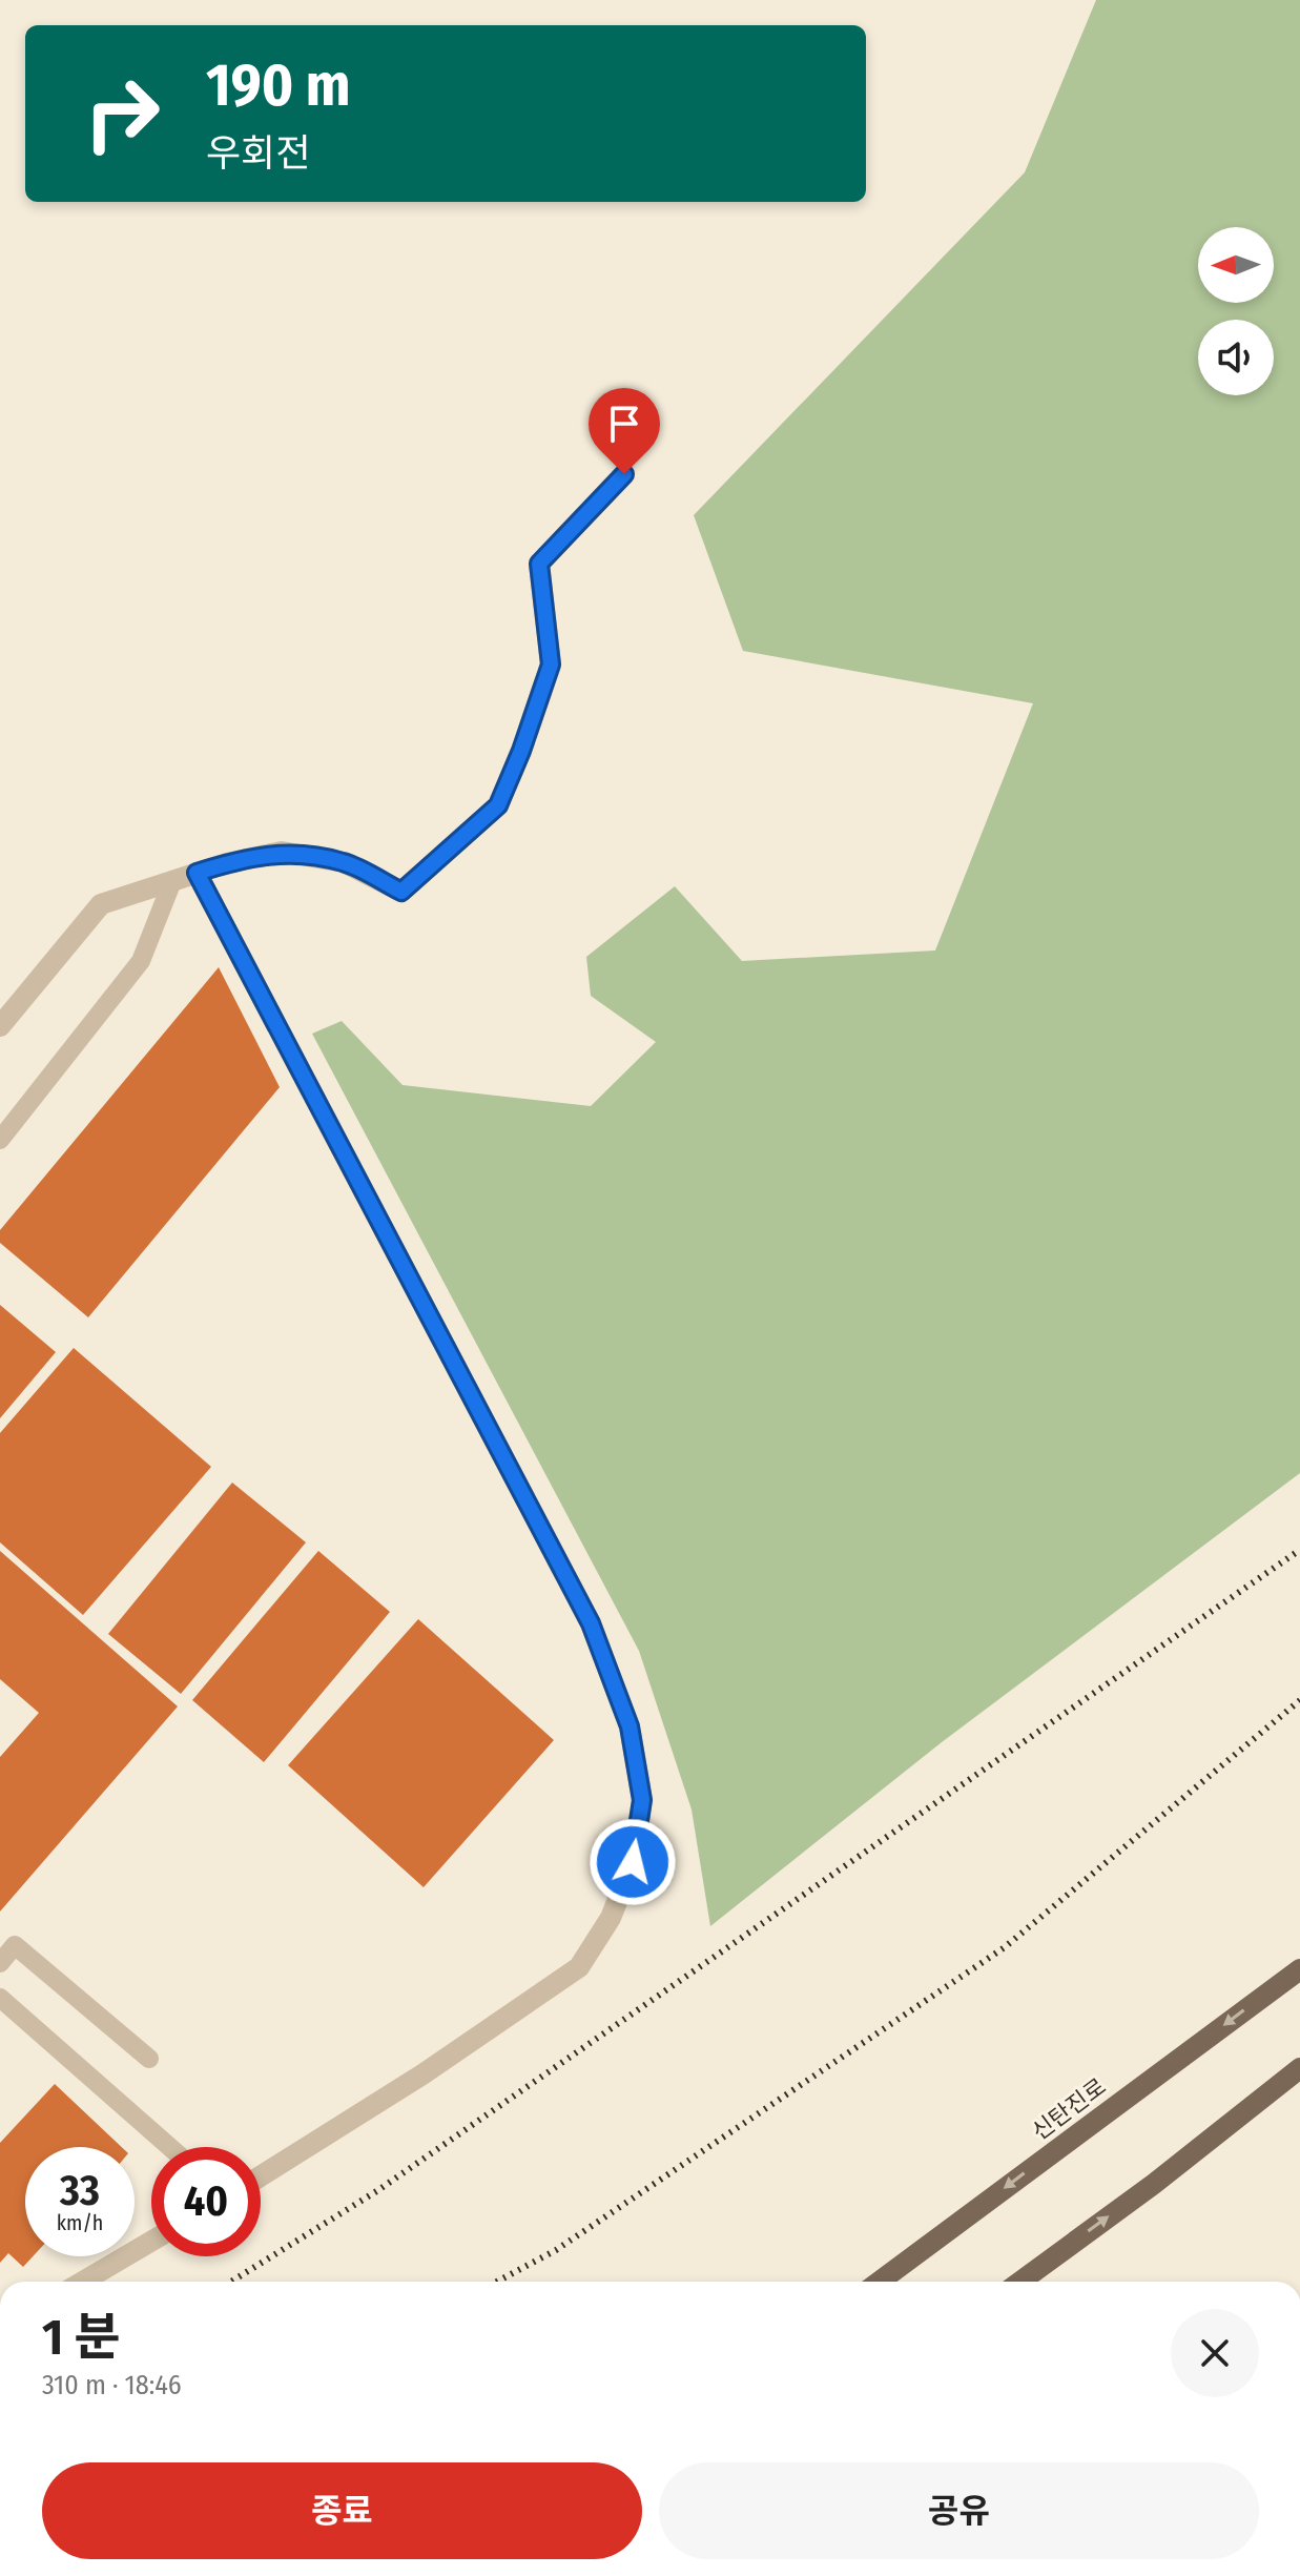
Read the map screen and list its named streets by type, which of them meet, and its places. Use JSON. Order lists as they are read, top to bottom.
{
  "streets": {
    "main road": ["신탄진로"]
  },
  "north": "left",
  "page": {
    "turn": ["190 m", "우회전"],
    "speed": "33 km/h",
    "limit": "40",
    "heading": ["1 분", "310 m · 18:46"],
    "buttons": ["종료", "공유"]
  }
}
